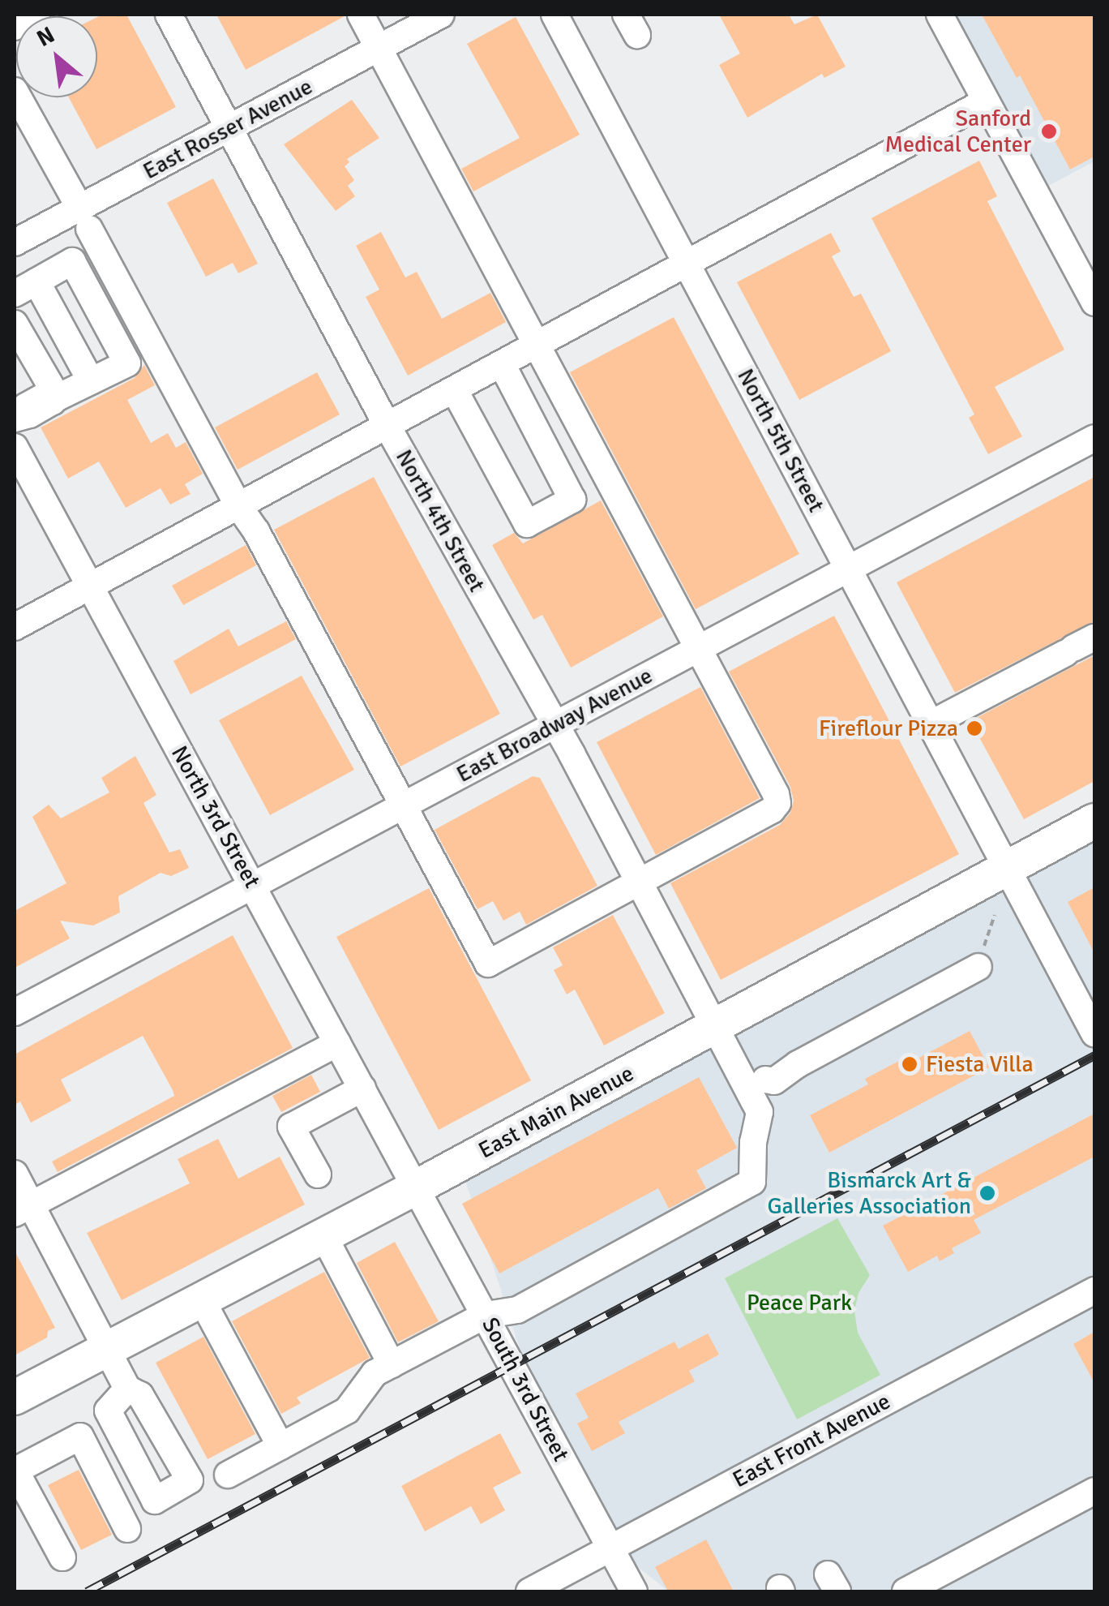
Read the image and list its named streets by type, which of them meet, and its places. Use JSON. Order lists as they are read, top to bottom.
{
  "streets": {
    "main road": ["East Main Avenue"],
    "street": [
      "East Rosser Avenue",
      "North 5th Street",
      "North 4th Street",
      "East Broadway Avenue",
      "North 3rd Street",
      "South 3rd Street",
      "East Front Avenue"
    ]
  },
  "crossings": [
    ["East Rosser Avenue", "North 4th Street"],
    ["North 5th Street", "East Broadway Avenue"],
    ["North 5th Street", "East Main Avenue"],
    ["North 4th Street", "East Broadway Avenue"],
    ["North 4th Street", "East Main Avenue"],
    ["East Broadway Avenue", "North 3rd Street"],
    ["North 3rd Street", "East Main Avenue"],
    ["North 3rd Street", "South 3rd Street"],
    ["East Main Avenue", "South 3rd Street"],
    ["South 3rd Street", "East Front Avenue"]
  ],
  "parks": ["Peace Park"],
  "places": [
    "Sanford Medical Center",
    "Fireflour Pizza",
    "Fiesta Villa",
    "Bismarck Art & Galleries Association"
  ],
  "north": "top left"
}
